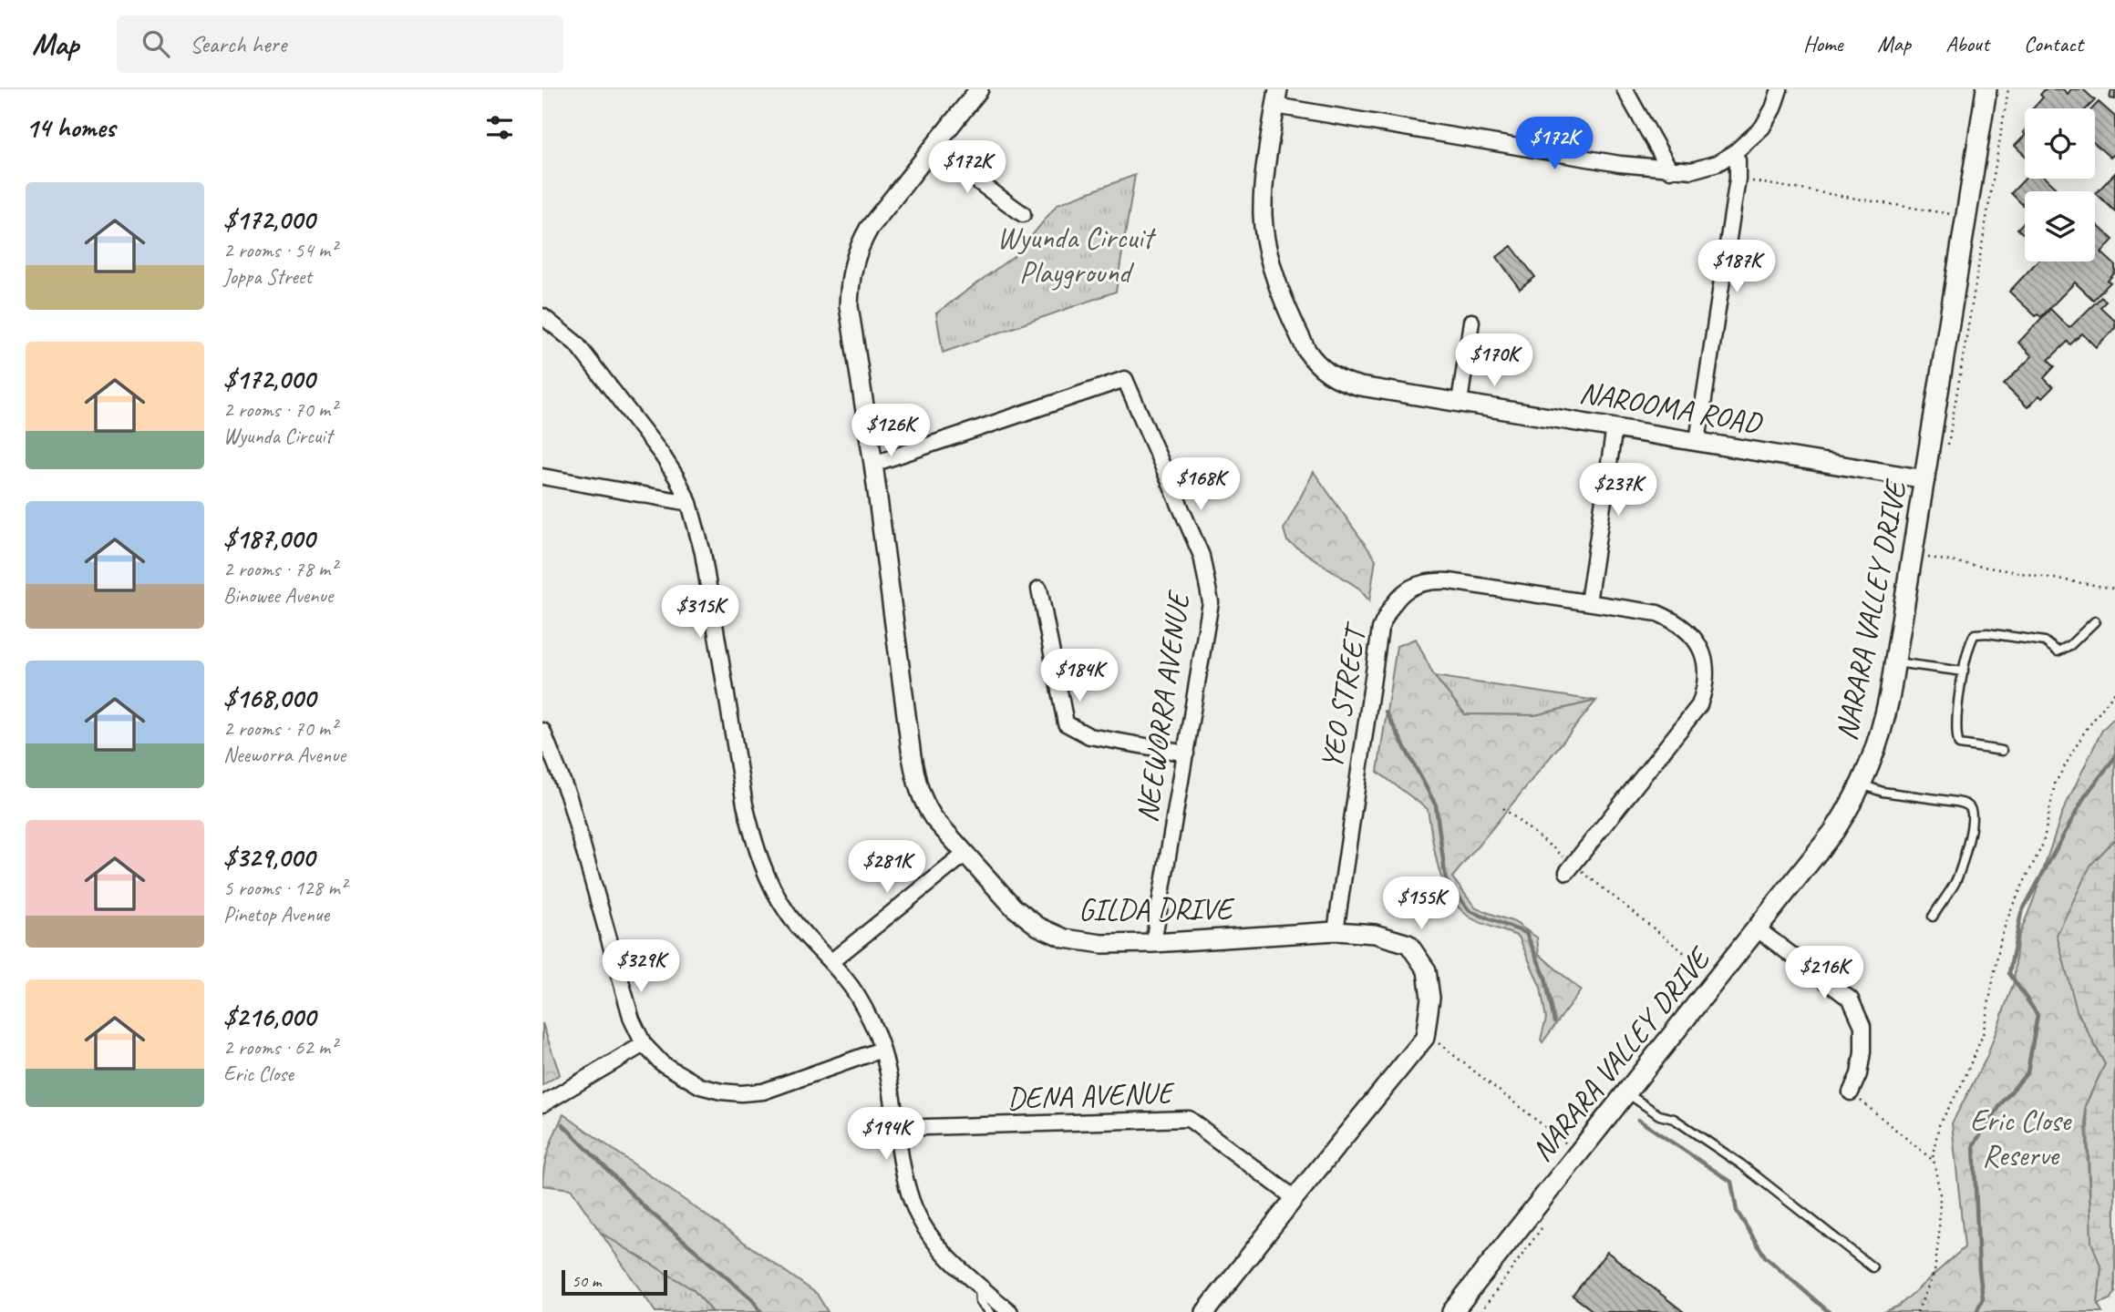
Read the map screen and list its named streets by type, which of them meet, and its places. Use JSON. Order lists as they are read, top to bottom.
{
  "streets": {
    "main road": ["NARARA VALLEY DRIVE"],
    "street": [
      "NAROOMA ROAD",
      "YEO STREET",
      "NEEWORRA AVENUE",
      "GILDA DRIVE",
      "DENA AVENUE"
    ]
  },
  "crossings": [
    ["NAROOMA ROAD", "NARARA VALLEY DRIVE"],
    ["YEO STREET", "GILDA DRIVE"],
    ["NEEWORRA AVENUE", "GILDA DRIVE"],
    ["GILDA DRIVE", "DENA AVENUE"]
  ],
  "parks": ["Wyunda Circuit Playground", "Eric Close Reserve"],
  "scale_bar": "50 m",
  "page": {
    "header": "Map",
    "search": "Search here",
    "nav": [
      "Home",
      "Map",
      "About",
      "Contact"
    ],
    "heading": "14 homes",
    "price": [
      "$172K",
      "$172K",
      "$187K",
      "$170K",
      "$126K",
      "$168K",
      "$237K",
      "$315K",
      "$184K",
      "$281K",
      "$155K",
      "$329K",
      "$216K",
      "$194K"
    ],
    "list": [
      {
        "name": "$172,000",
        "note": "2 rooms · 54 m² · Joppa Street"
      },
      {
        "name": "$172,000",
        "note": "2 rooms · 70 m² · Wyunda Circuit"
      },
      {
        "name": "$187,000",
        "note": "2 rooms · 78 m² · Binowee Avenue"
      },
      {
        "name": "$168,000",
        "note": "2 rooms · 70 m² · Neeworra Avenue"
      },
      {
        "name": "$329,000",
        "note": "5 rooms · 128 m² · Pinetop Avenue"
      },
      {
        "name": "$216,000",
        "note": "2 rooms · 62 m² · Eric Close"
      }
    ],
    "scale": "50 m"
  }
}
